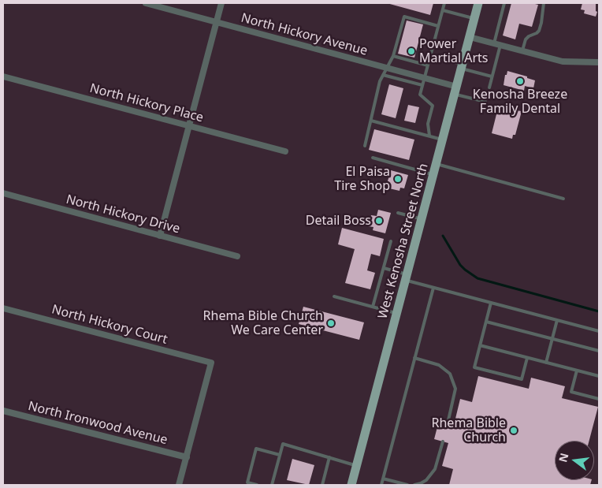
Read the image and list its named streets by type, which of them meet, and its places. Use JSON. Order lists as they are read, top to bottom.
{
  "streets": {
    "main road": ["West Kenosha Street North"],
    "street": [
      "North Hickory Avenue",
      "North Hickory Place",
      "North Hickory Drive",
      "North Hickory Court",
      "North Ironwood Avenue"
    ]
  },
  "crossings": [
    ["North Hickory Avenue", "West Kenosha Street North"],
    ["North Hickory Court", "North Ironwood Avenue"]
  ],
  "places": [
    "Power Martial Arts",
    "Kenosha Breeze Family Dental",
    "El Paisa Tire Shop",
    "Detail Boss",
    "Rhema Bible Church We Care Center",
    "Rhema Bible Church"
  ],
  "north": "left"
}
